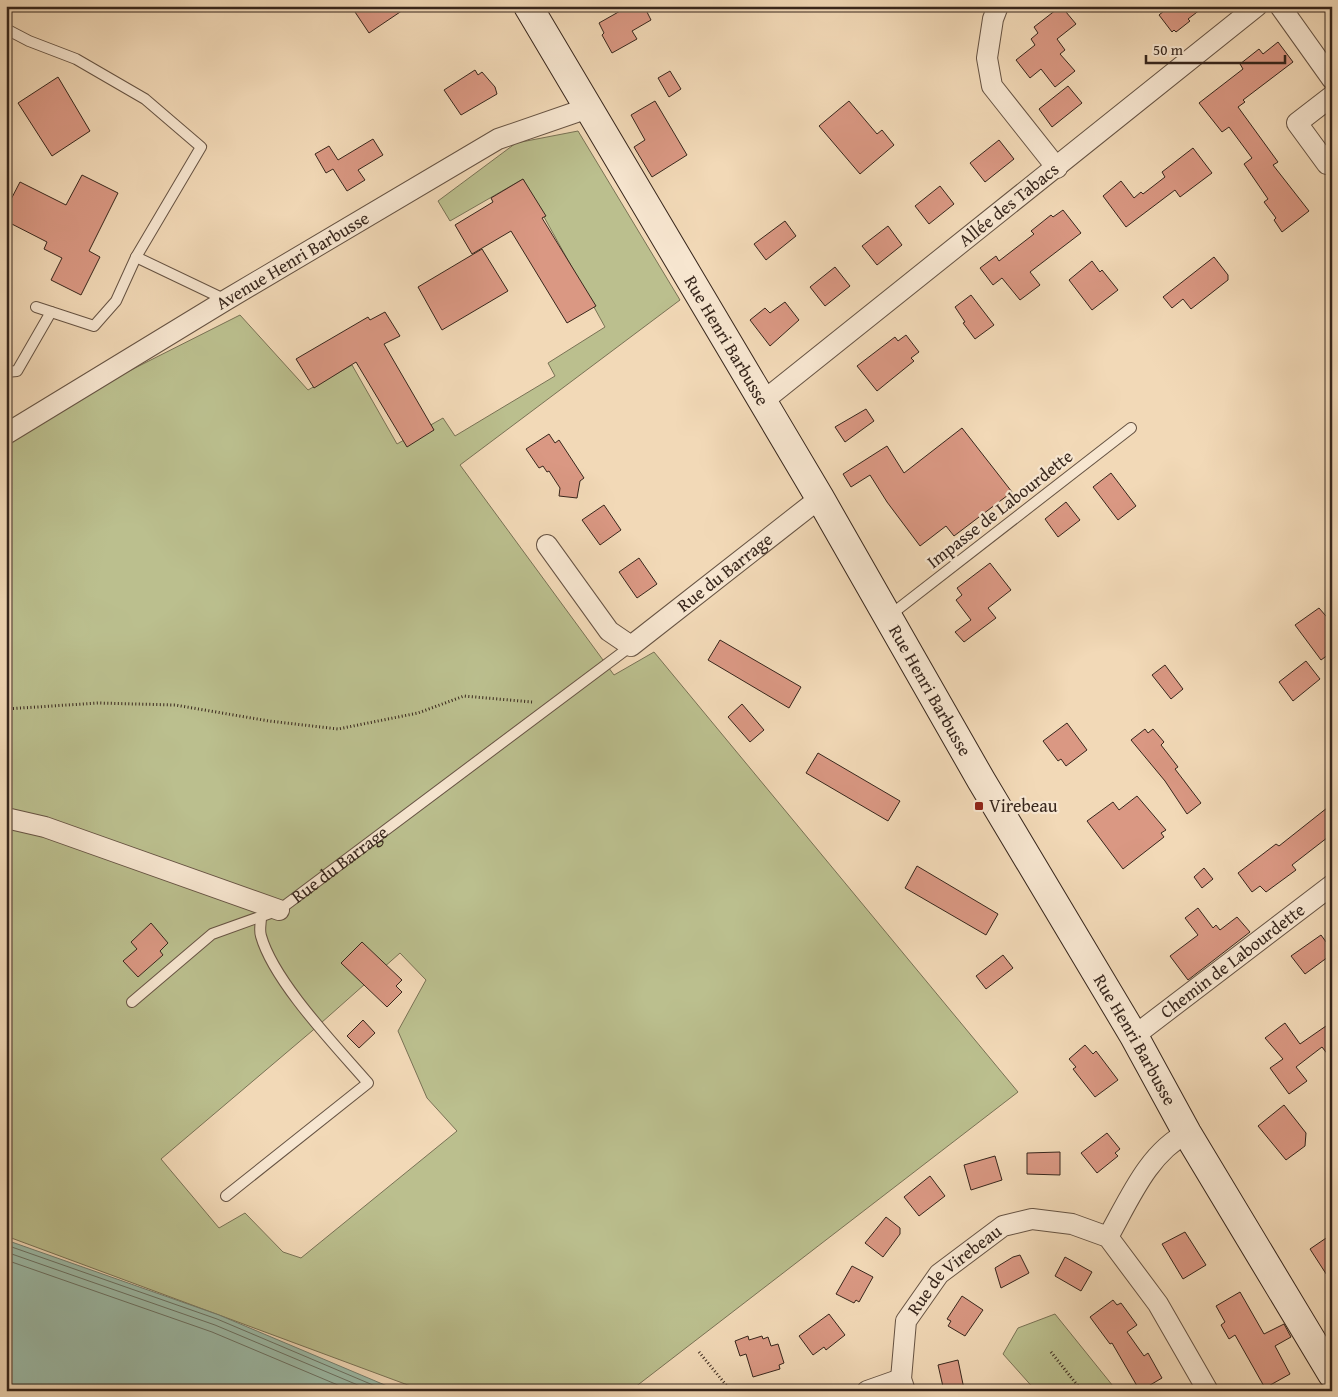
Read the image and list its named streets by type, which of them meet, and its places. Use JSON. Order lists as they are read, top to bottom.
{
  "streets": {
    "main road": ["Rue Henri Barbusse"],
    "street": [
      "Allée des Tabacs",
      "Avenue Henri Barbusse",
      "Rue du Barrage",
      "Chemin de Labourdette",
      "Rue de Virebeau"
    ],
    "lane": ["Impasse de Labourdette"]
  },
  "crossings": [
    ["Allée des Tabacs", "Rue Henri Barbusse"],
    ["Avenue Henri Barbusse", "Rue Henri Barbusse"],
    ["Rue Henri Barbusse", "Impasse de Labourdette"],
    ["Rue Henri Barbusse", "Rue du Barrage"],
    ["Rue Henri Barbusse", "Chemin de Labourdette"]
  ],
  "places": {
    "transit": ["Virebeau"]
  },
  "scale_bar": "50 m"
}
